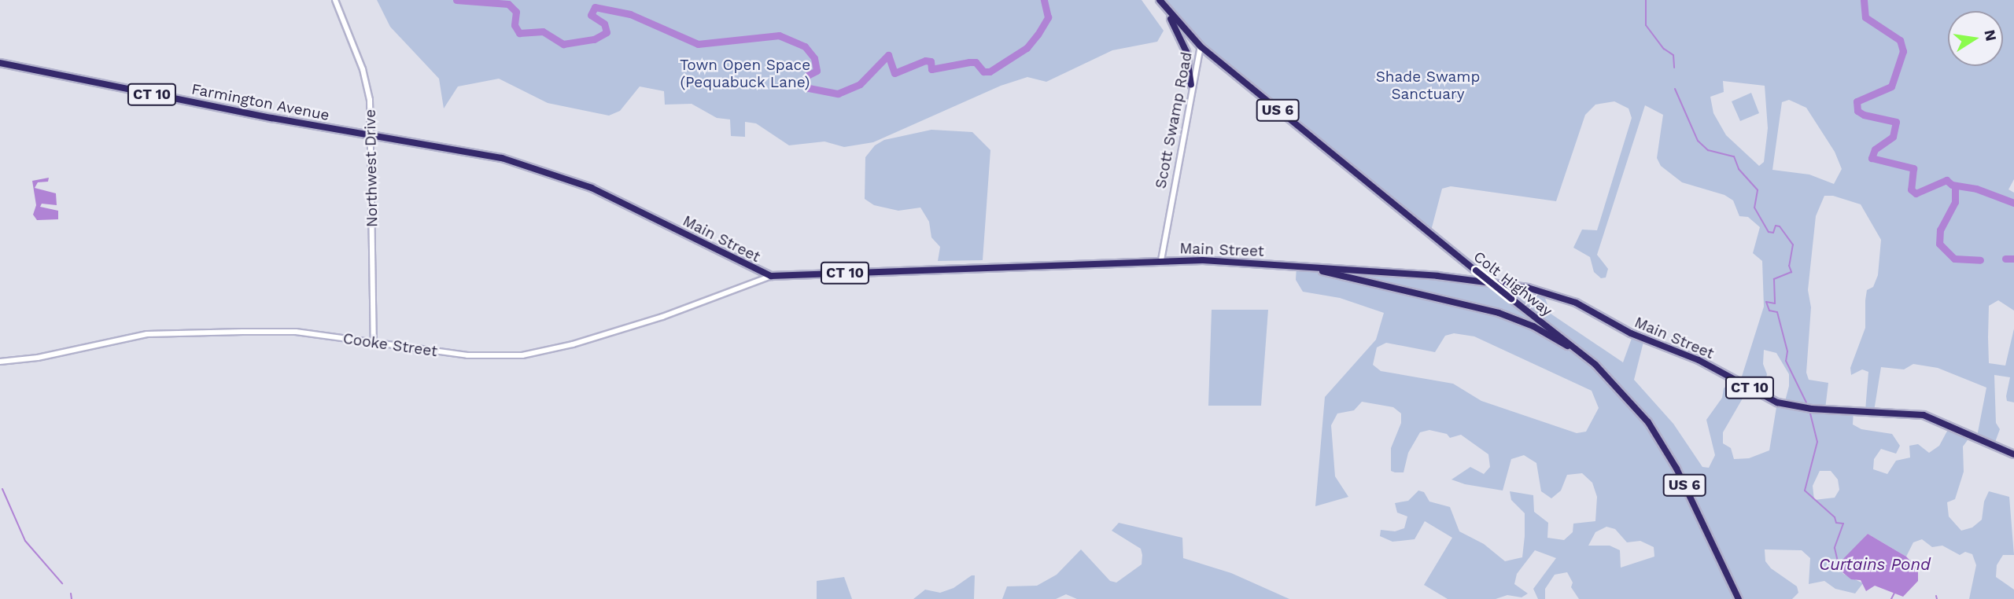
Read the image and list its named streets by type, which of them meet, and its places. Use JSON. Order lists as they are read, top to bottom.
{
  "streets": {
    "highway": [
      "CT 10",
      "Farmington Avenue",
      "US 6",
      "Scott Swamp Road",
      "Main Street",
      "Colt Highway"
    ],
    "main road": ["Northwest Drive", "Cooke Street"]
  },
  "crossings": [
    ["Farmington Avenue", "Northwest Drive"],
    ["Farmington Avenue", "Main Street"],
    ["Scott Swamp Road", "Main Street"],
    ["Scott Swamp Road", "Colt Highway"],
    ["Northwest Drive", "Cooke Street"],
    ["Main Street", "Cooke Street"]
  ],
  "water": ["Curtains Pond"],
  "parks": ["Town Open Space (Pequabuck Lane)", "Shade Swamp Sanctuary"],
  "north": "right"
}
